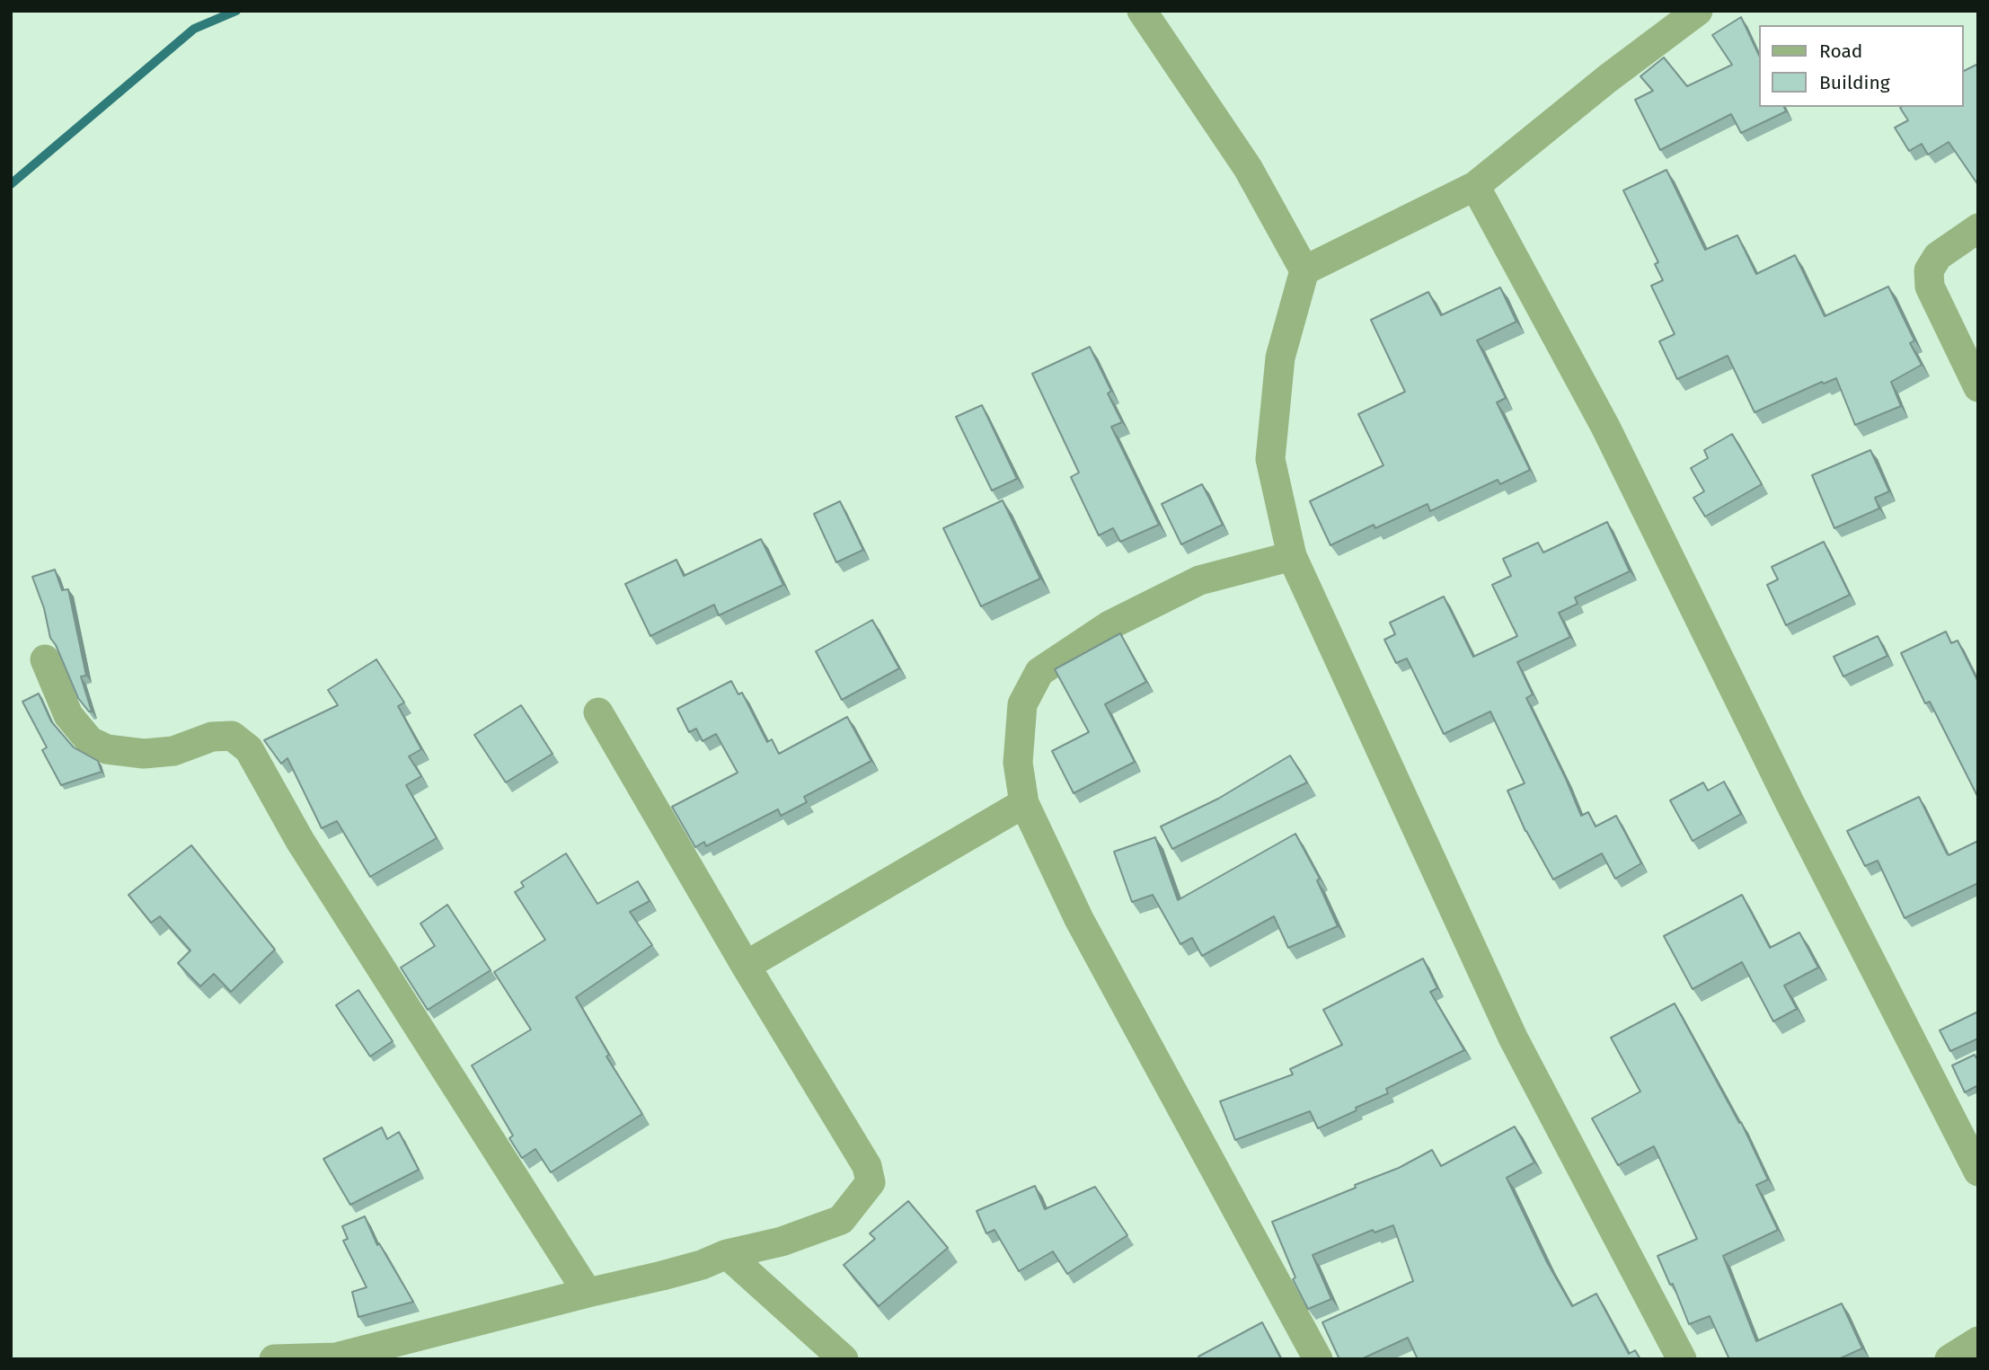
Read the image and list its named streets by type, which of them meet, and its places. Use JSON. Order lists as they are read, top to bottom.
{
  "legend": ["Road", "Building"]
}
